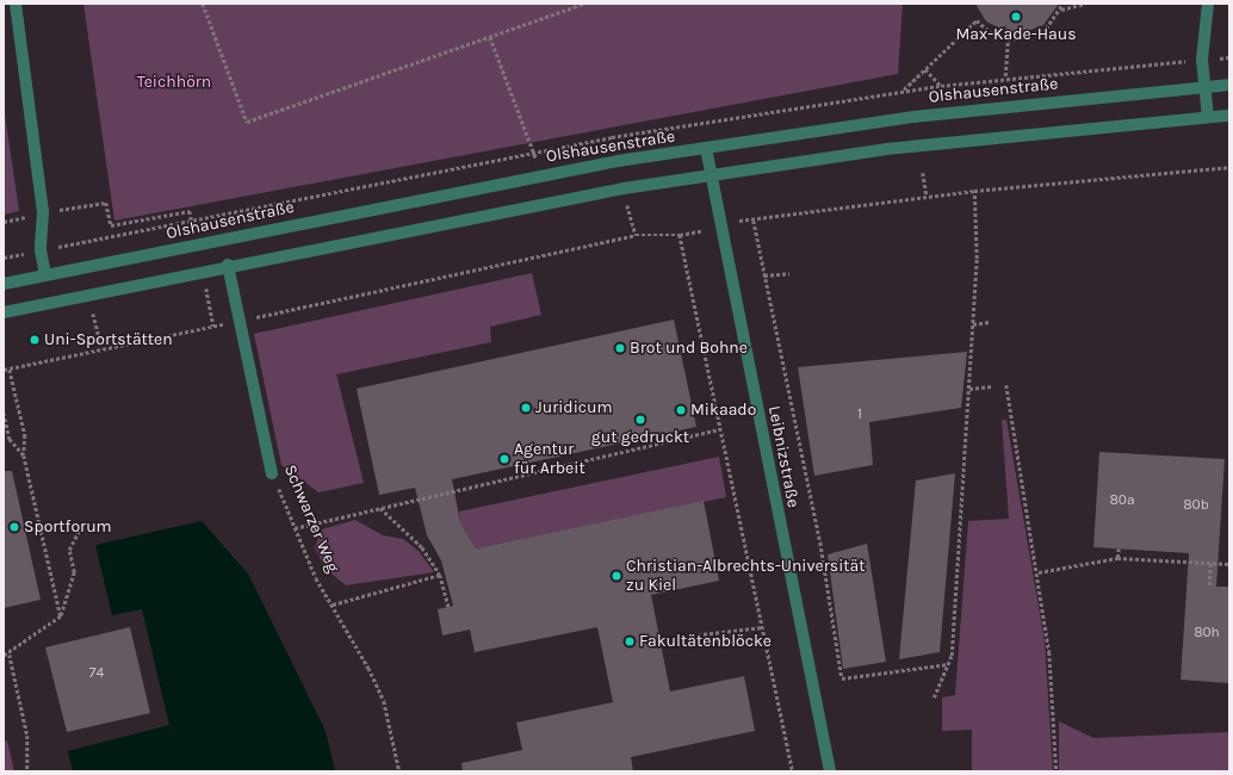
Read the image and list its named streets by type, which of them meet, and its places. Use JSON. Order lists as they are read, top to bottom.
{
  "streets": {
    "street": ["Olshausenstraße", "Leibnizstraße", "Schwarzer Weg"]
  },
  "crossings": [
    ["Olshausenstraße", "Leibnizstraße"]
  ],
  "parks": ["Teichhörn"],
  "places": [
    "Max-Kade-Haus",
    "Uni-Sportstätten",
    "Brot und Bohne",
    "Juridicum",
    "Mikaado",
    "gut gedruckt",
    "Agentur für Arbeit",
    "Sportforum",
    "Christian-Albrechts-Universität zu Kiel",
    "Fakultätenblöcke"
  ],
  "house_numbers": [
    "1",
    "80a",
    "80b",
    "80h",
    "74"
  ]
}
